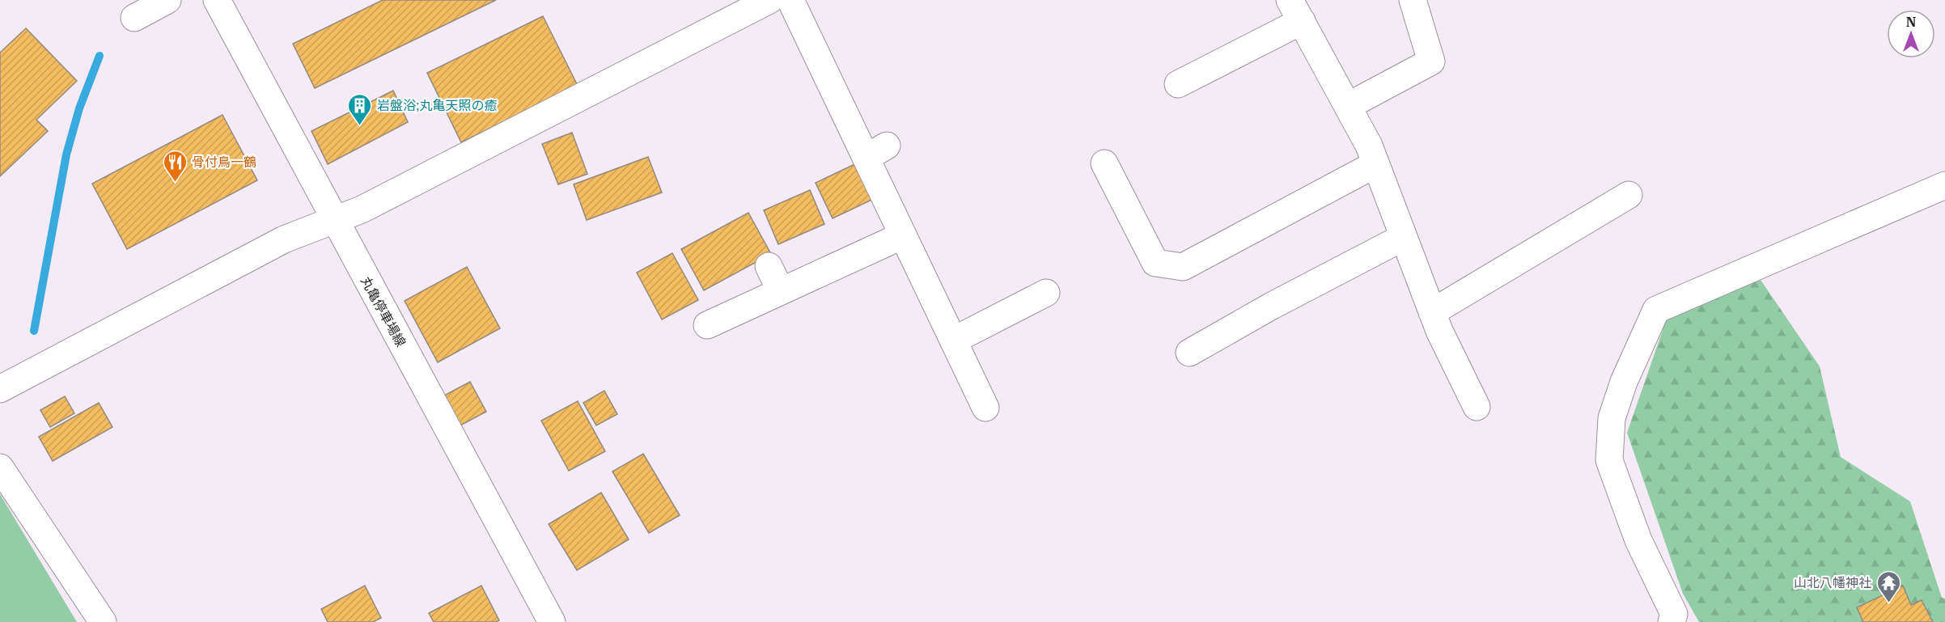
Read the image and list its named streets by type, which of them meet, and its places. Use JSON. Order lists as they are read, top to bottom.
{
  "streets": {
    "street": ["丸亀停車場線"]
  },
  "places": {
    "building": ["岩盤浴;丸亀天照の癒"],
    "restaurant": ["骨付鳥一鶴"],
    "temple": ["山北八幡神社"]
  },
  "north": "top"
}
